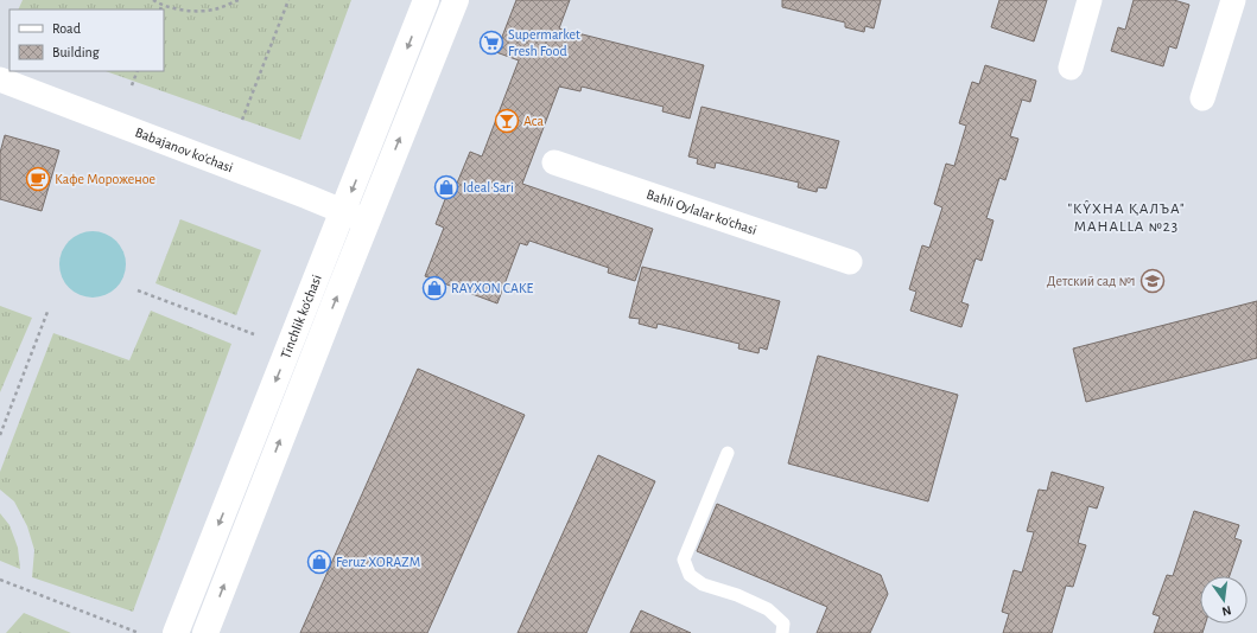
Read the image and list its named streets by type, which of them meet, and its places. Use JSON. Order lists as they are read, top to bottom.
{
  "streets": {
    "main road": ["Tinchlik ko'chasi"],
    "street": ["Babajanov ko'chasi", "Bahli Oylalar ko'chasi"]
  },
  "crossings": [
    ["Babajanov ko'chasi", "Tinchlik ko'chasi"]
  ],
  "districts": ["\"KŶХНА ҚАЛЪА\" MAHALLA №23"],
  "places": {
    "supermarket": ["Supermarket Fresh Food"],
    "bar": ["Аса"],
    "cafe": ["Кафе Мороженое"],
    "shop": ["Ideal Sari", "RAYXON CAKE", "Feruz XORAZM"],
    "school or university": ["Детский сад №1"]
  },
  "legend": ["Road", "Building"],
  "north": "bottom"
}
